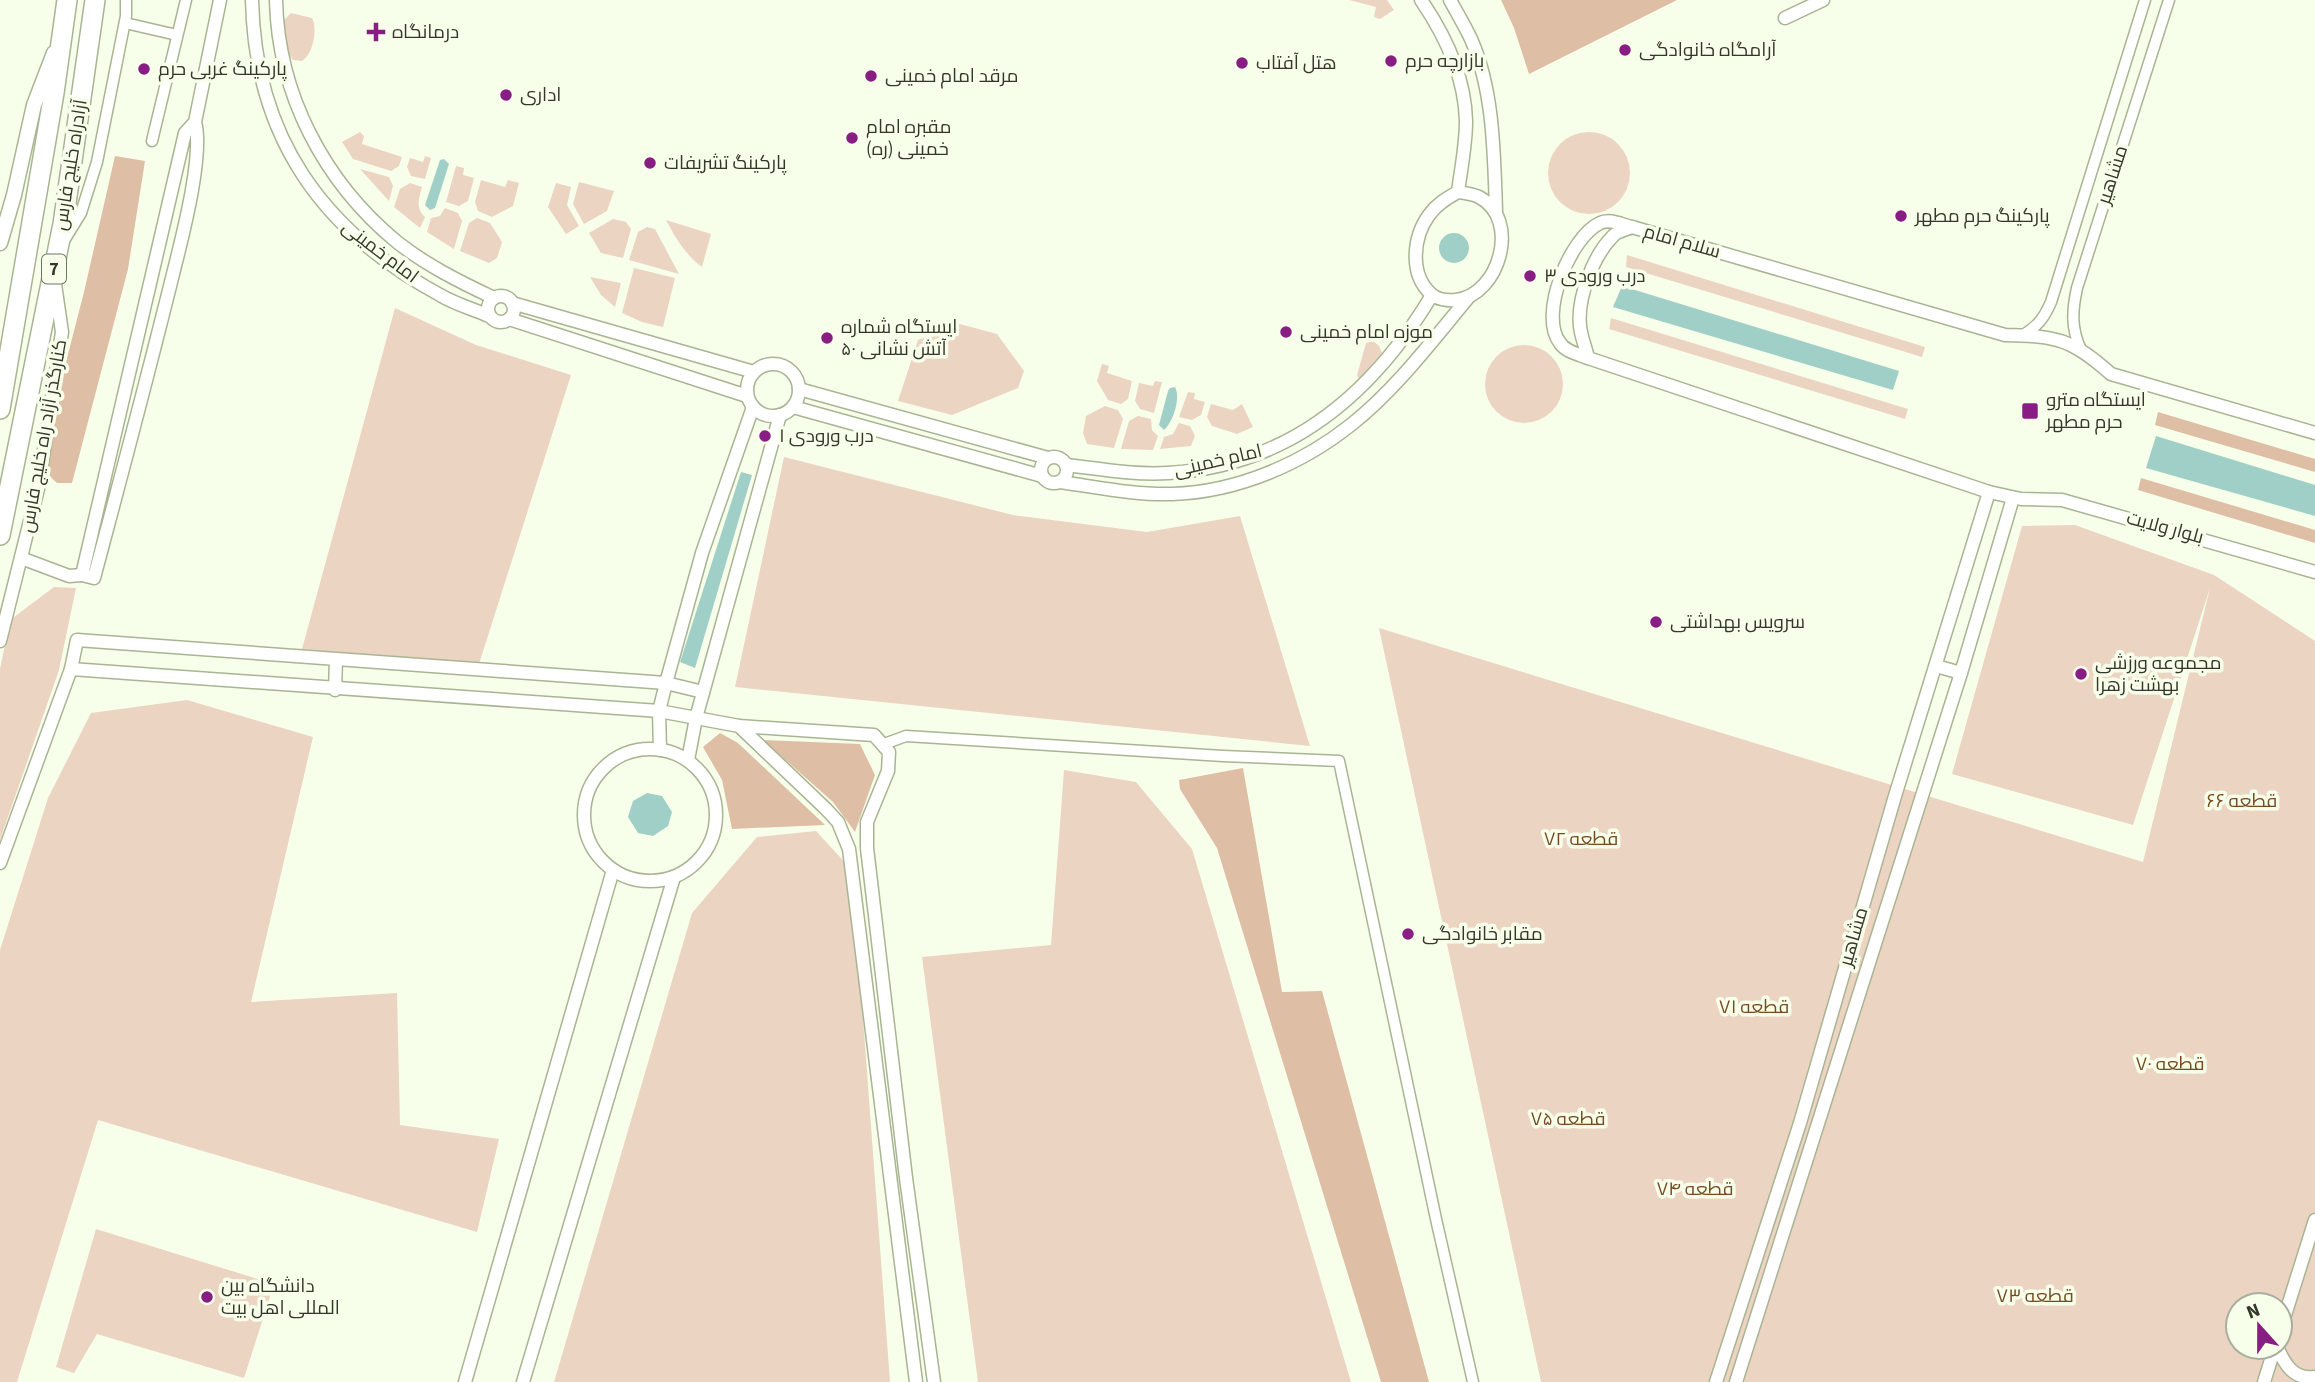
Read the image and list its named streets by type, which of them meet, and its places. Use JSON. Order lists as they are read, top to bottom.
{
  "streets": {
    "highway": ["آزادراه خلیج فارس", "7"],
    "street": [
      "مشاهیر",
      "سلام امام",
      "امام خمینی",
      "کنارگذر آزاد راه خلیج فارس",
      "بلوار ولایت"
    ]
  },
  "crossings": [
    ["آزادراه خلیج فارس", "کنارگذر آزاد راه خلیج فارس"],
    ["مشاهیر", "سلام امام"],
    ["مشاهیر", "بلوار ولایت"]
  ],
  "parks": [
    "قطعه ۶۶",
    "قطعه ۷۲",
    "قطعه ۷۱",
    "قطعه ۷۰",
    "قطعه ۷۵",
    "قطعه ۷۴",
    "قطعه ۷۳"
  ],
  "places": {
    "health": ["درمانگاه"],
    "other": [
      "آرامگاه خانوادگی",
      "بازارچه حرم",
      "هتل آفتاب",
      "پارکینگ غربی حرم",
      "مرقد امام خمینی",
      "اداری",
      "مقبره امام خمینی (ره)",
      "پارکینگ تشریفات",
      "پارکینگ حرم مطهر",
      "درب ورودی ۳",
      "موزه امام خمینی",
      "ایستگاه شماره ۵۰ آتش نشانی",
      "درب ورودی ۱",
      "سرویس بهداشتی",
      "مجموعه ورزشی بهشت زهرا",
      "مقابر خانوادگی",
      "دانشگاه بین المللی اهل بیت"
    ],
    "transit": ["ایستگاه مترو حرم مطهر"]
  },
  "north": "top"
}
